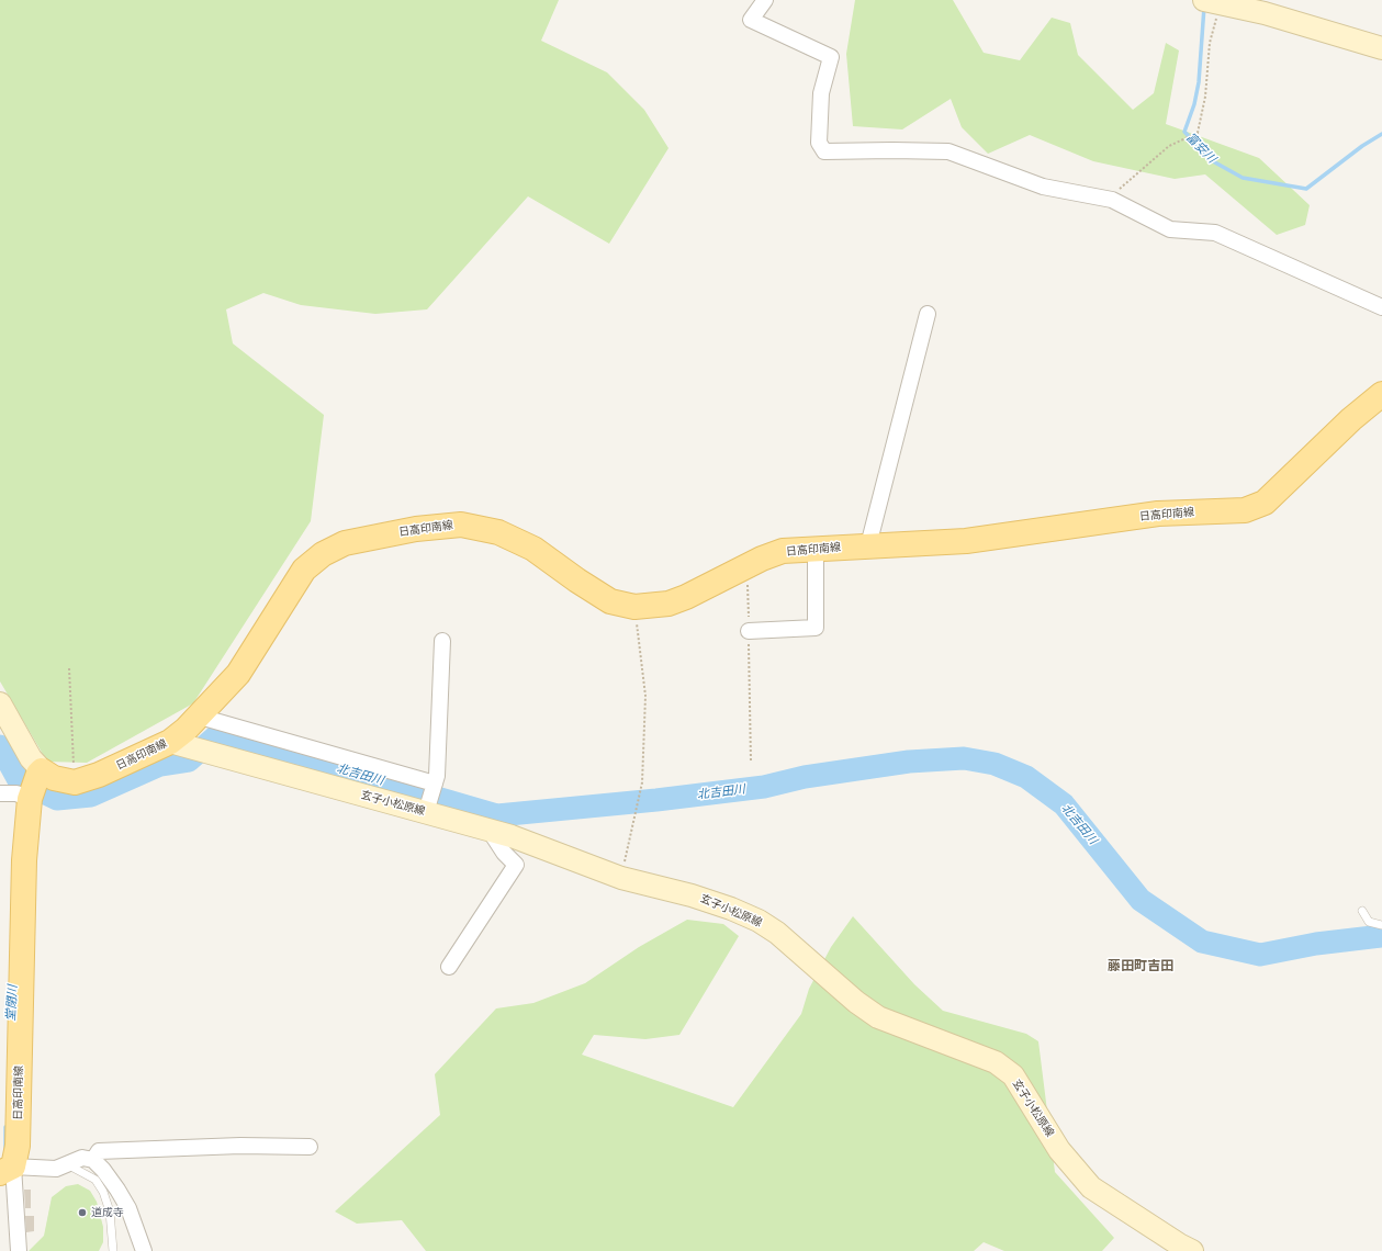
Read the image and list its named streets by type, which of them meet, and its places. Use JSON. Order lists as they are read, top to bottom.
{
  "streets": {
    "main road": ["日高印南線", "玄子小松原線"]
  },
  "crossings": [
    ["日高印南線", "玄子小松原線"]
  ],
  "districts": ["藤田町吉田"],
  "water": ["富安川", "北吉田川", "堂閉川"],
  "places": ["道成寺"]
}
